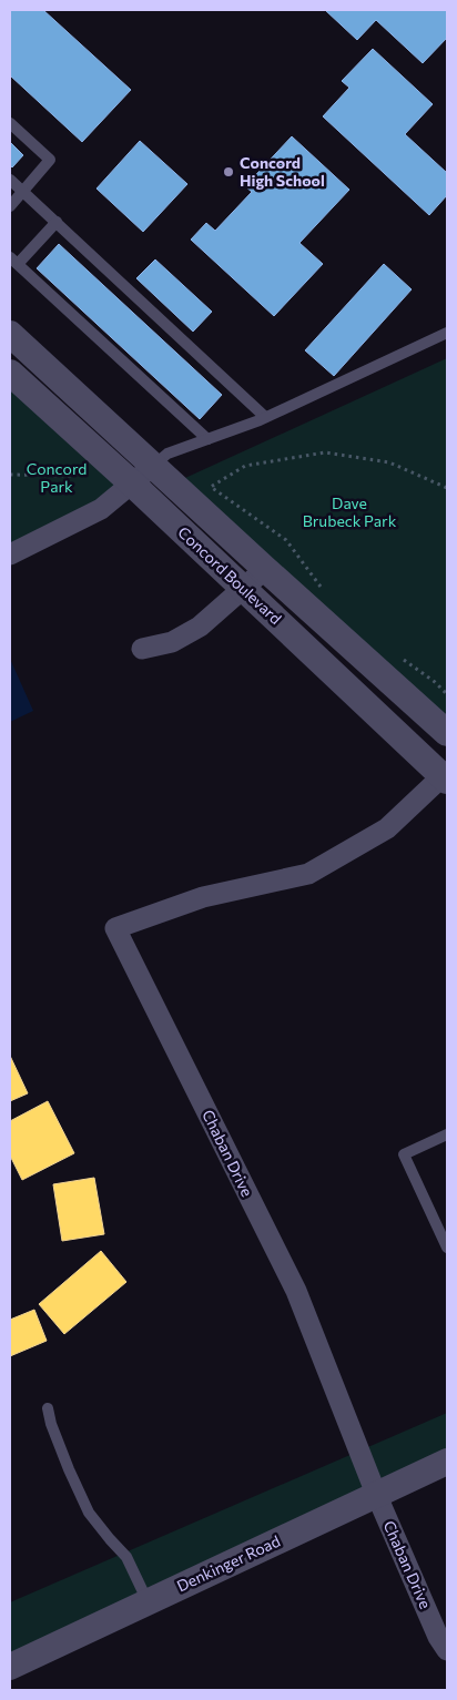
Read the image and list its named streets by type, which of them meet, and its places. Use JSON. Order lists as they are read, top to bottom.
{
  "streets": {
    "street": ["Concord Boulevard", "Chaban Drive", "Denkinger Road"]
  },
  "crossings": [
    ["Concord Boulevard", "Chaban Drive"],
    ["Chaban Drive", "Denkinger Road"]
  ],
  "parks": ["Concord Park", "Dave Brubeck Park"],
  "places": ["Concord High School"]
}
